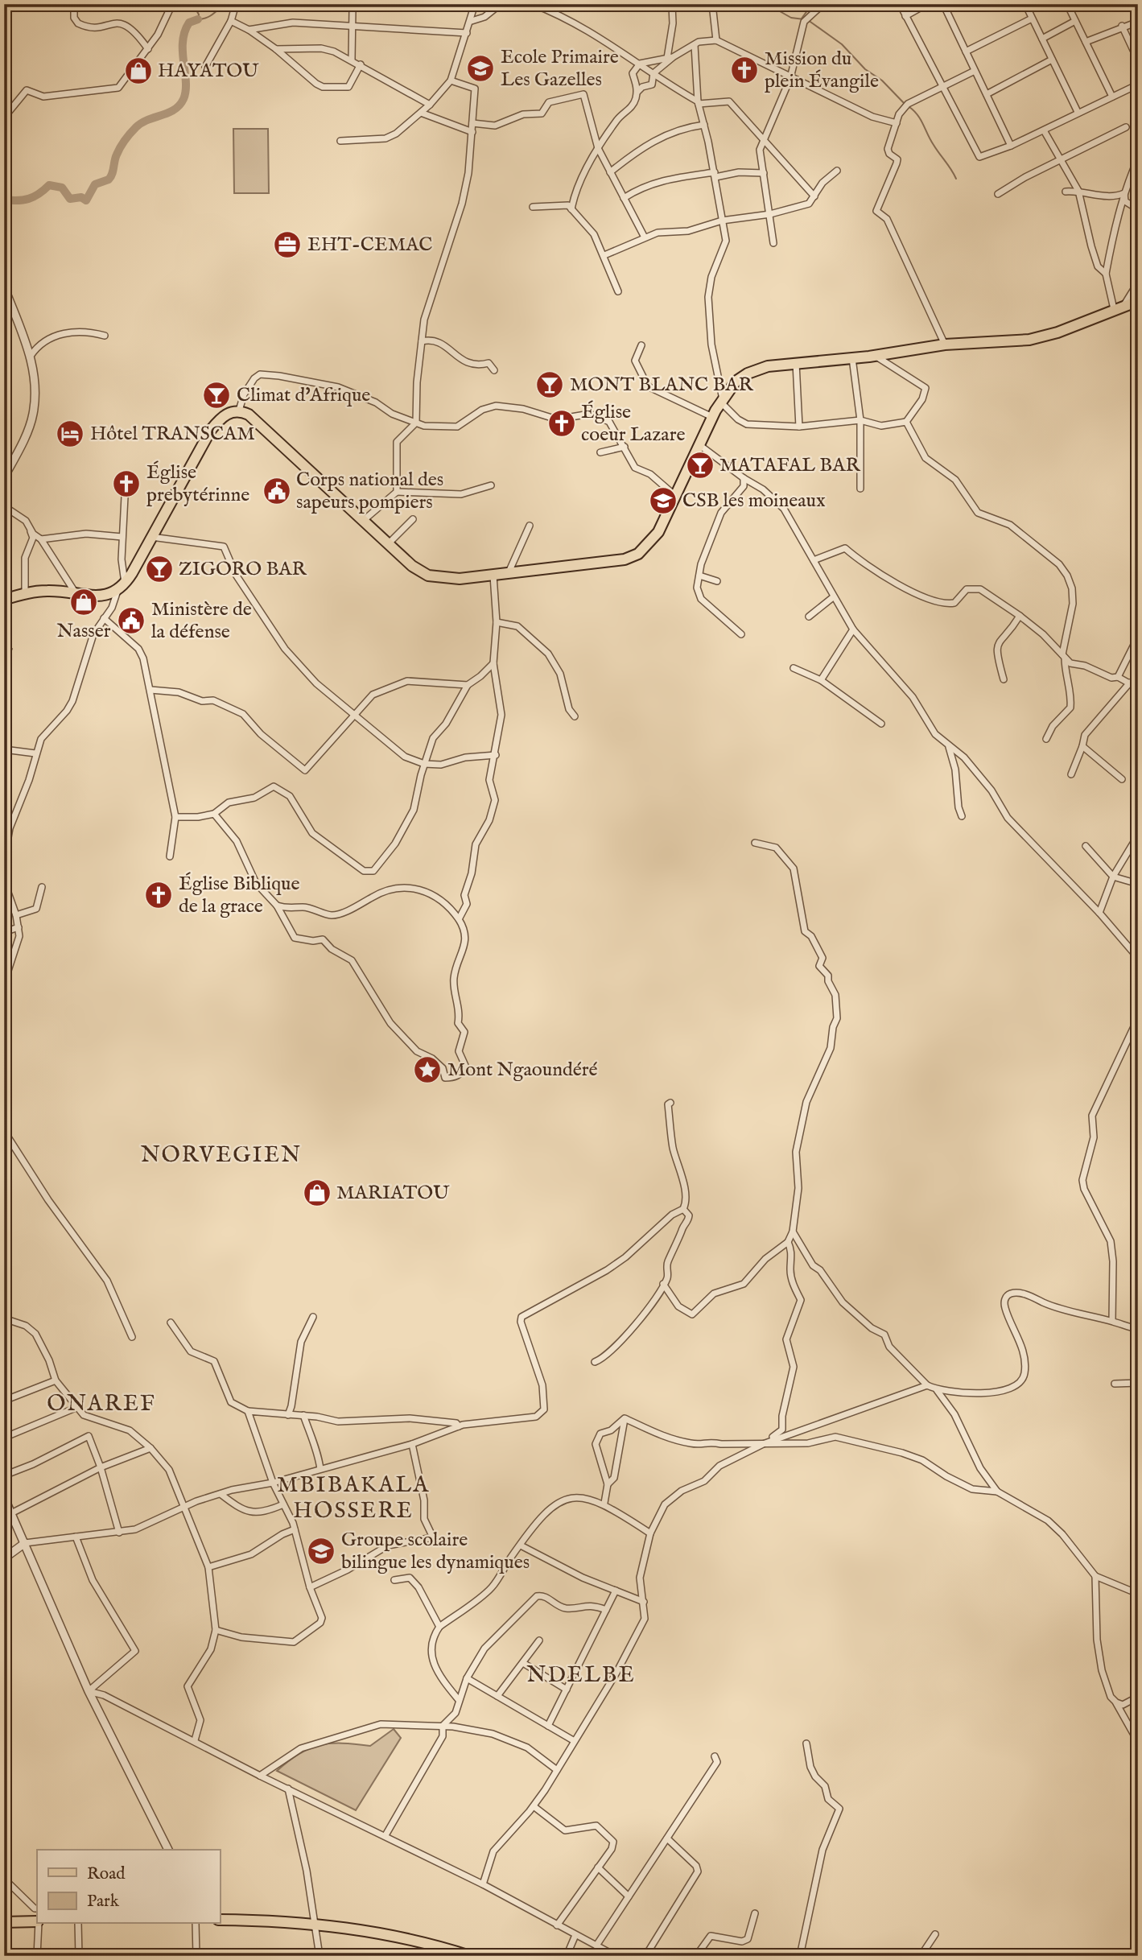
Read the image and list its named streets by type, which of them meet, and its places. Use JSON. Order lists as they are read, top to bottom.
{
  "districts": [
    "NORVEGIEN",
    "ONAREF",
    "MBIBAKALA HOSSERE",
    "NDELBE"
  ],
  "places": {
    "school or university": ["Ecole Primaire Les Gazelles", "CSB les moineaux", "Groupe scolaire bilingue les dynamiques"],
    "church": [
      "Mission du plein Évangile",
      "Église coeur Lazare",
      "Église prebytérinne",
      "Église Biblique de la grace"
    ],
    "shop": ["HAYATOU", "Nasser", "MARIATOU"],
    "office": ["EHT-CEMAC"],
    "bar": [
      "MONT BLANC BAR",
      "Climat d'Afrique",
      "MATAFAL BAR",
      "ZIGORO BAR"
    ],
    "hotel": ["Hôtel TRANSCAM"],
    "public building": ["Corps national des sapeurs pompiers", "Ministère de la défense"],
    "place": ["Mont Ngaoundéré"]
  },
  "legend": ["Road", "Park"]
}
